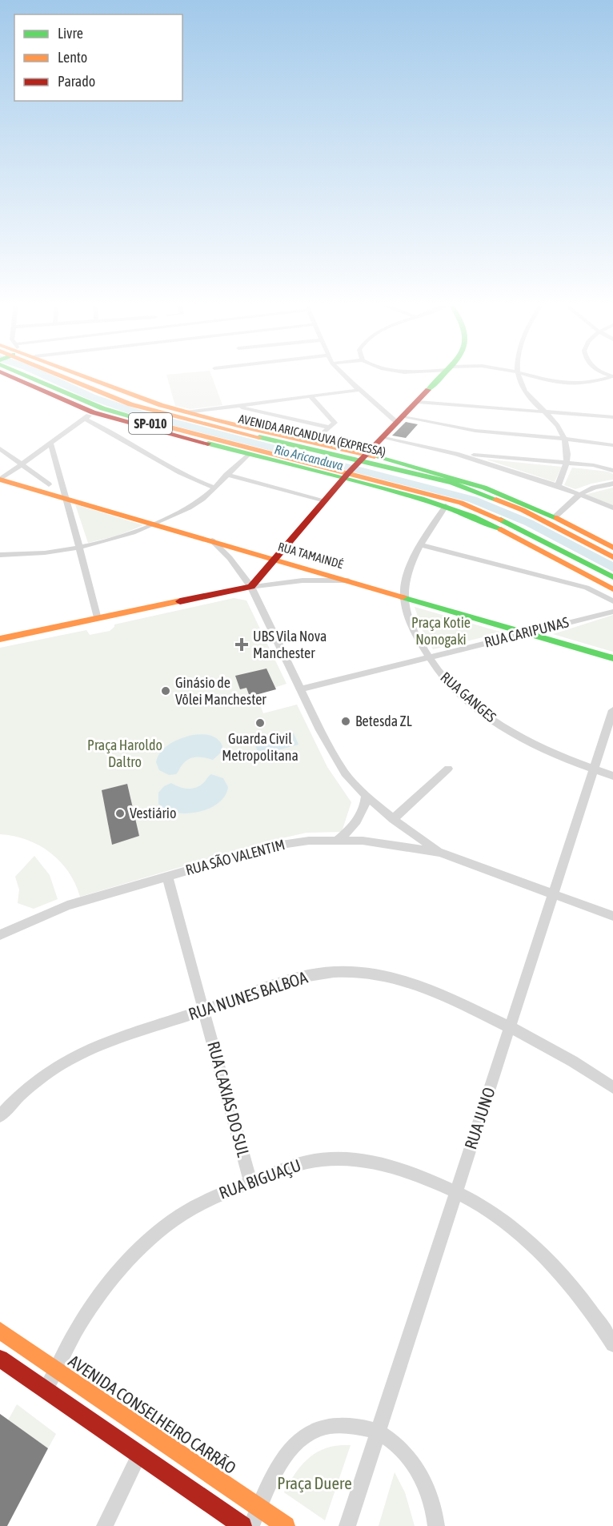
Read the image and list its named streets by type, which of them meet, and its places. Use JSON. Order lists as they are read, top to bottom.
{
  "streets": {
    "main road": [
      "SP-010",
      "AVENIDA ARICANDUVA (EXPRESSA)",
      "RUA TAMAINDÉ",
      "AVENIDA CONSELHEIRO CARRÃO"
    ],
    "street": [
      "RUA CARIPUNAS",
      "RUA GANGES",
      "RUA SÃO VALENTIM",
      "RUA NUNES BALBOA",
      "RUA CAXIAS DO SUL",
      "RUA JUNO",
      "RUA BIGUAÇU"
    ]
  },
  "crossings": [
    ["SP-010", "AVENIDA ARICANDUVA (EXPRESSA)"],
    ["RUA TAMAINDÉ", "RUA CARIPUNAS"],
    ["RUA TAMAINDÉ", "RUA GANGES"],
    ["RUA CARIPUNAS", "RUA GANGES"],
    ["RUA GANGES", "RUA JUNO"],
    ["RUA SÃO VALENTIM", "RUA CAXIAS DO SUL"],
    ["RUA SÃO VALENTIM", "RUA JUNO"],
    ["RUA NUNES BALBOA", "RUA CAXIAS DO SUL"],
    ["RUA NUNES BALBOA", "RUA JUNO"],
    ["RUA CAXIAS DO SUL", "RUA BIGUAÇU"],
    ["RUA JUNO", "RUA BIGUAÇU"],
    ["RUA BIGUAÇU", "AVENIDA CONSELHEIRO CARRÃO"]
  ],
  "water": ["Rio Aricanduva"],
  "parks": ["Praça Kotie Nonogaki", "Praça Haroldo Daltro", "Praça Duere"],
  "places": {
    "health": ["UBS Vila Nova Manchester"],
    "other": [
      "Ginásio de Vôlei Manchester",
      "Betesda ZL",
      "Guarda Civil Metropolitana",
      "Vestiário"
    ]
  },
  "legend": ["Livre", "Lento", "Parado"]
}
